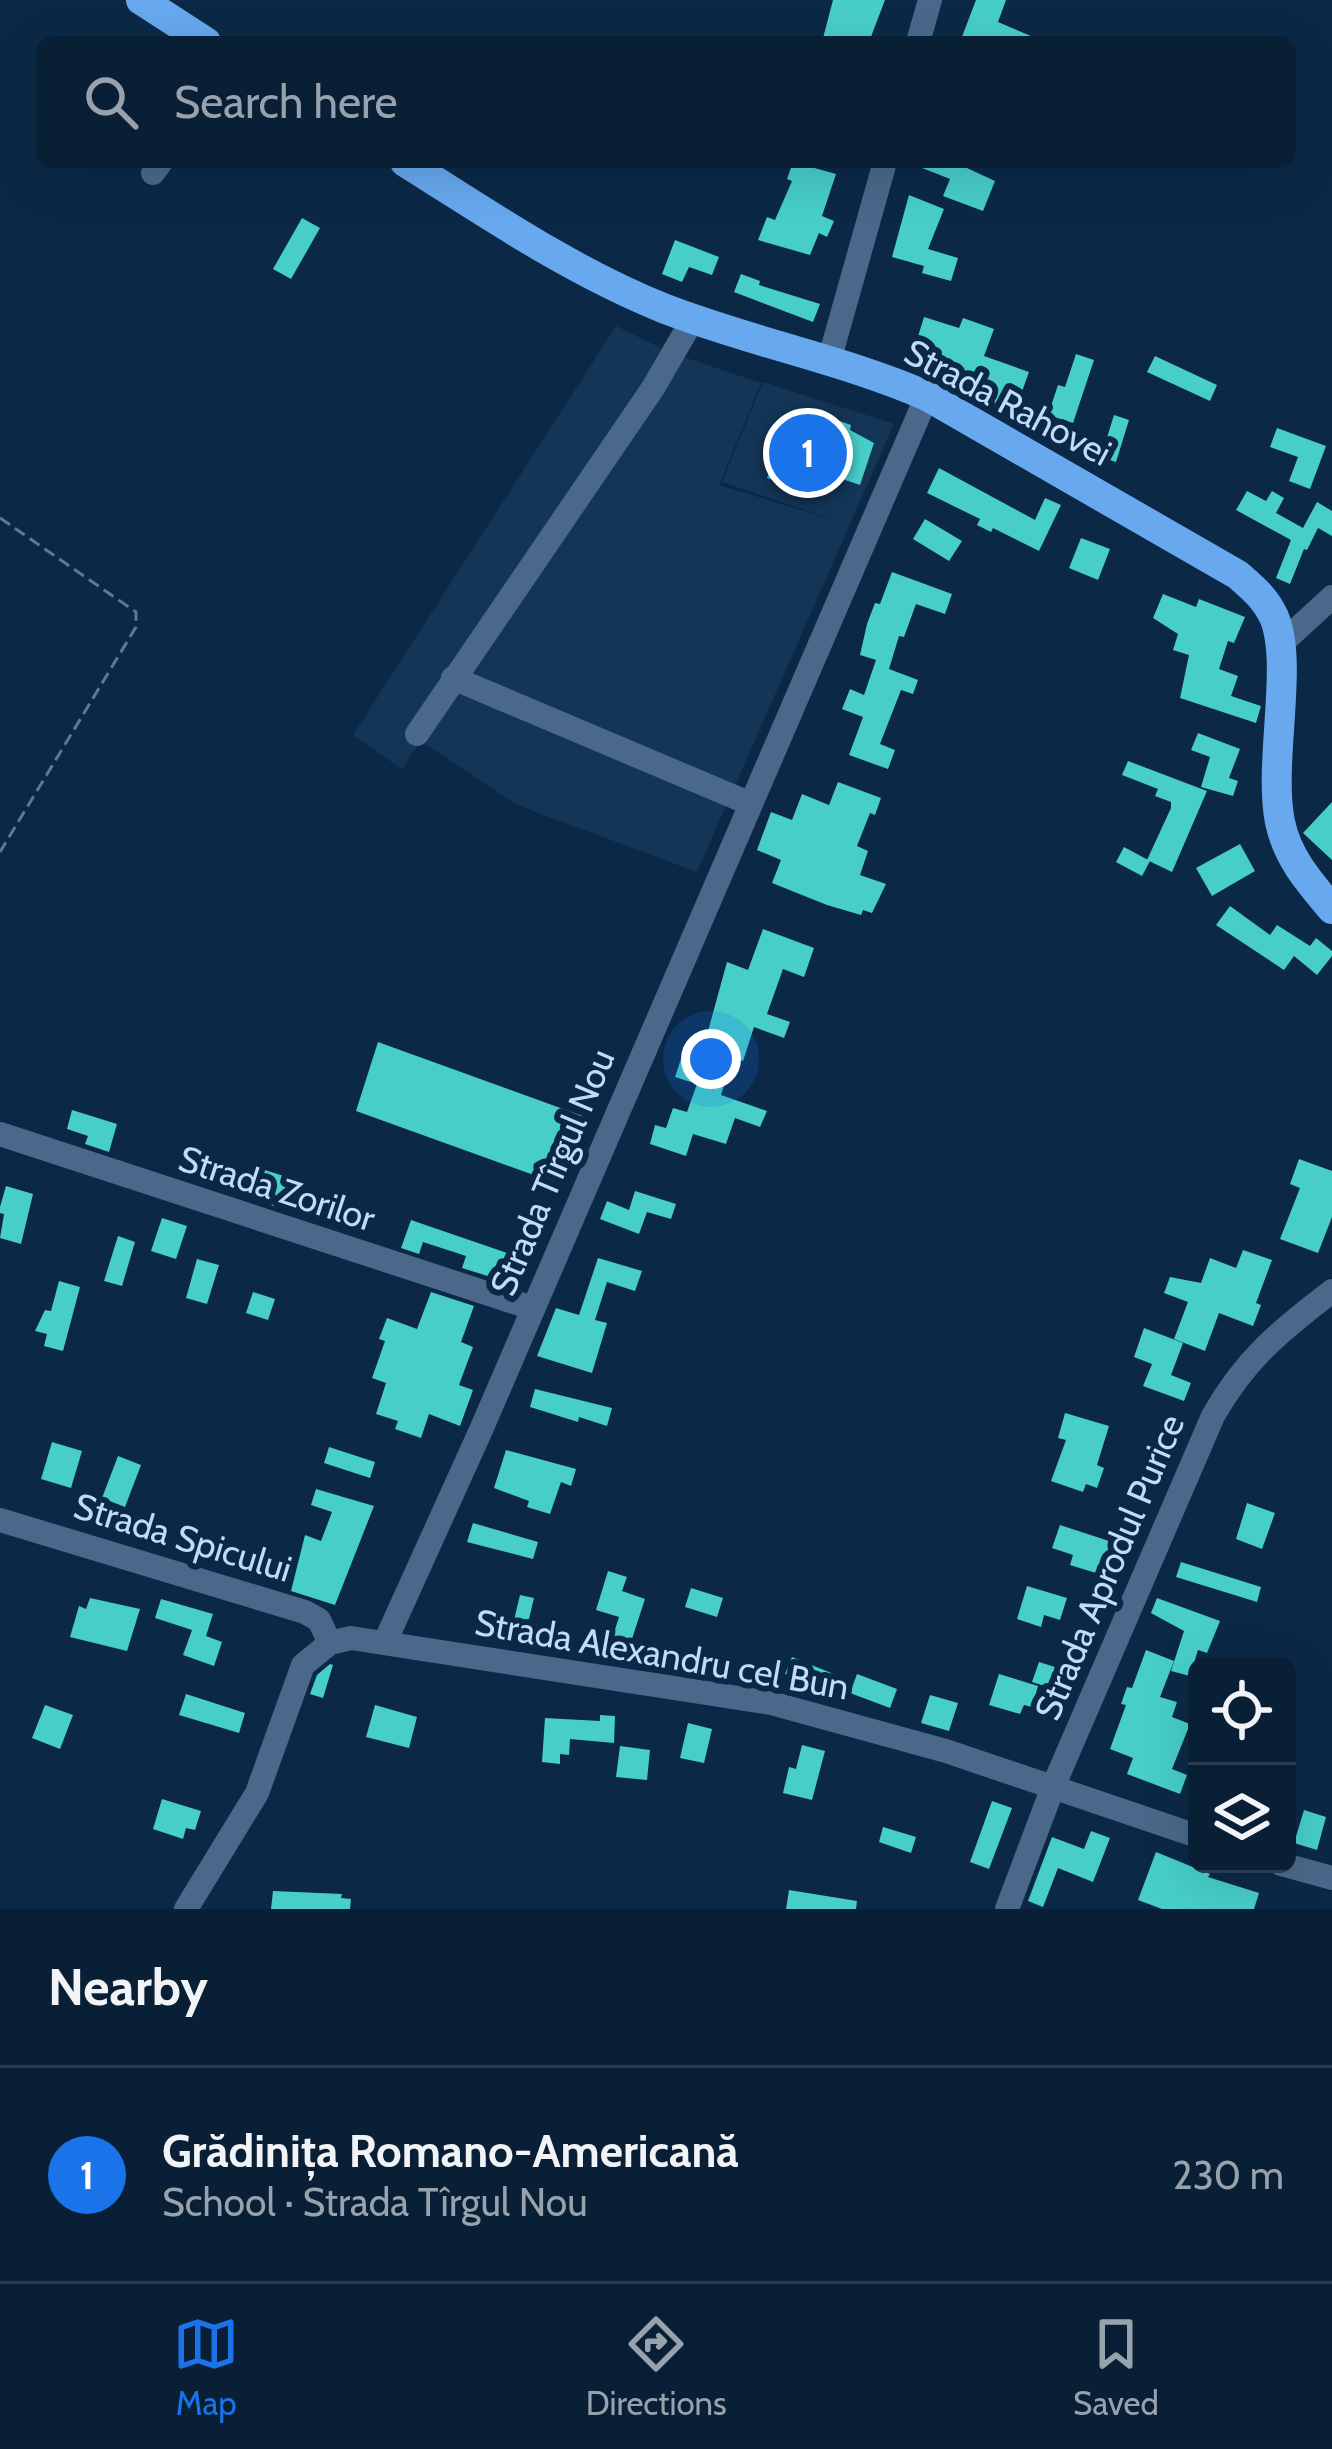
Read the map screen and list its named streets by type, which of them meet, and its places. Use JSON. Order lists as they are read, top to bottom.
{
  "streets": {
    "main road": ["Strada Rahovei"],
    "street": [
      "Strada Tîrgul Nou",
      "Strada Zorilor",
      "Strada Spicului",
      "Strada Aprodul Purice",
      "Strada Alexandru cel Bun"
    ]
  },
  "crossings": [
    ["Strada Rahovei", "Strada Tîrgul Nou"],
    ["Strada Tîrgul Nou", "Strada Zorilor"],
    ["Strada Tîrgul Nou", "Strada Alexandru cel Bun"],
    ["Strada Aprodul Purice", "Strada Alexandru cel Bun"]
  ],
  "page": {
    "search": "Search here",
    "pins": "1",
    "heading": "Nearby",
    "list": [
      {
        "mark": "1",
        "name": "Grădinița Romano-Americană",
        "note": "School · Strada Tîrgul Nou",
        "value": "230 m"
      }
    ],
    "nav": ["Map", "Directions", "Saved"]
  }
}
